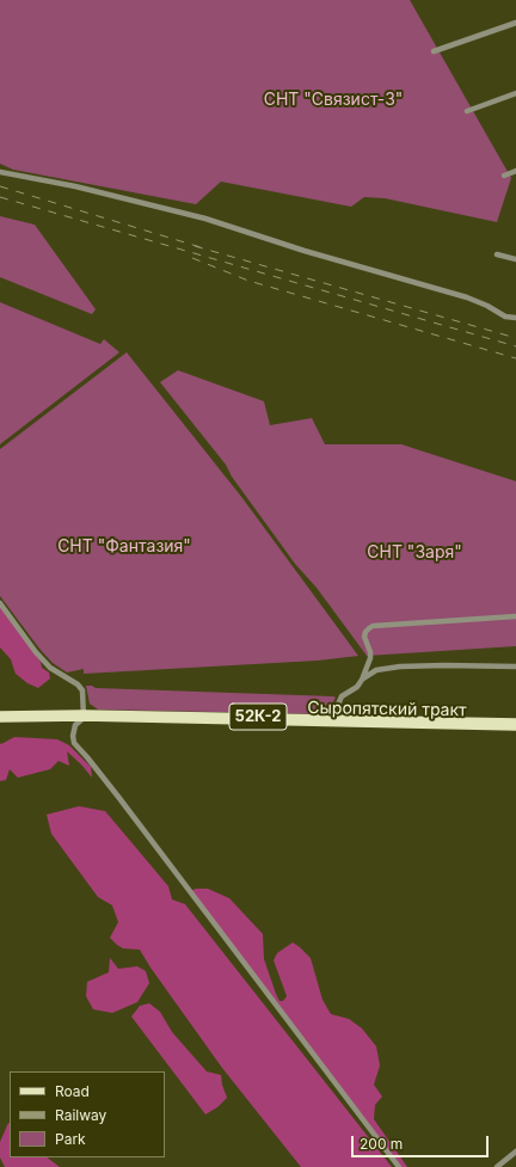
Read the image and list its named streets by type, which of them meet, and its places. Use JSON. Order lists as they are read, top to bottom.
{
  "streets": {
    "main road": ["Сыропятский тракт", "52К-2"]
  },
  "parks": ["СНТ \"Связист-3\"", "СНТ \"Фантазия\"", "СНТ \"Заря\""],
  "legend": ["Road", "Railway", "Park"],
  "scale_bar": "200 m"
}
